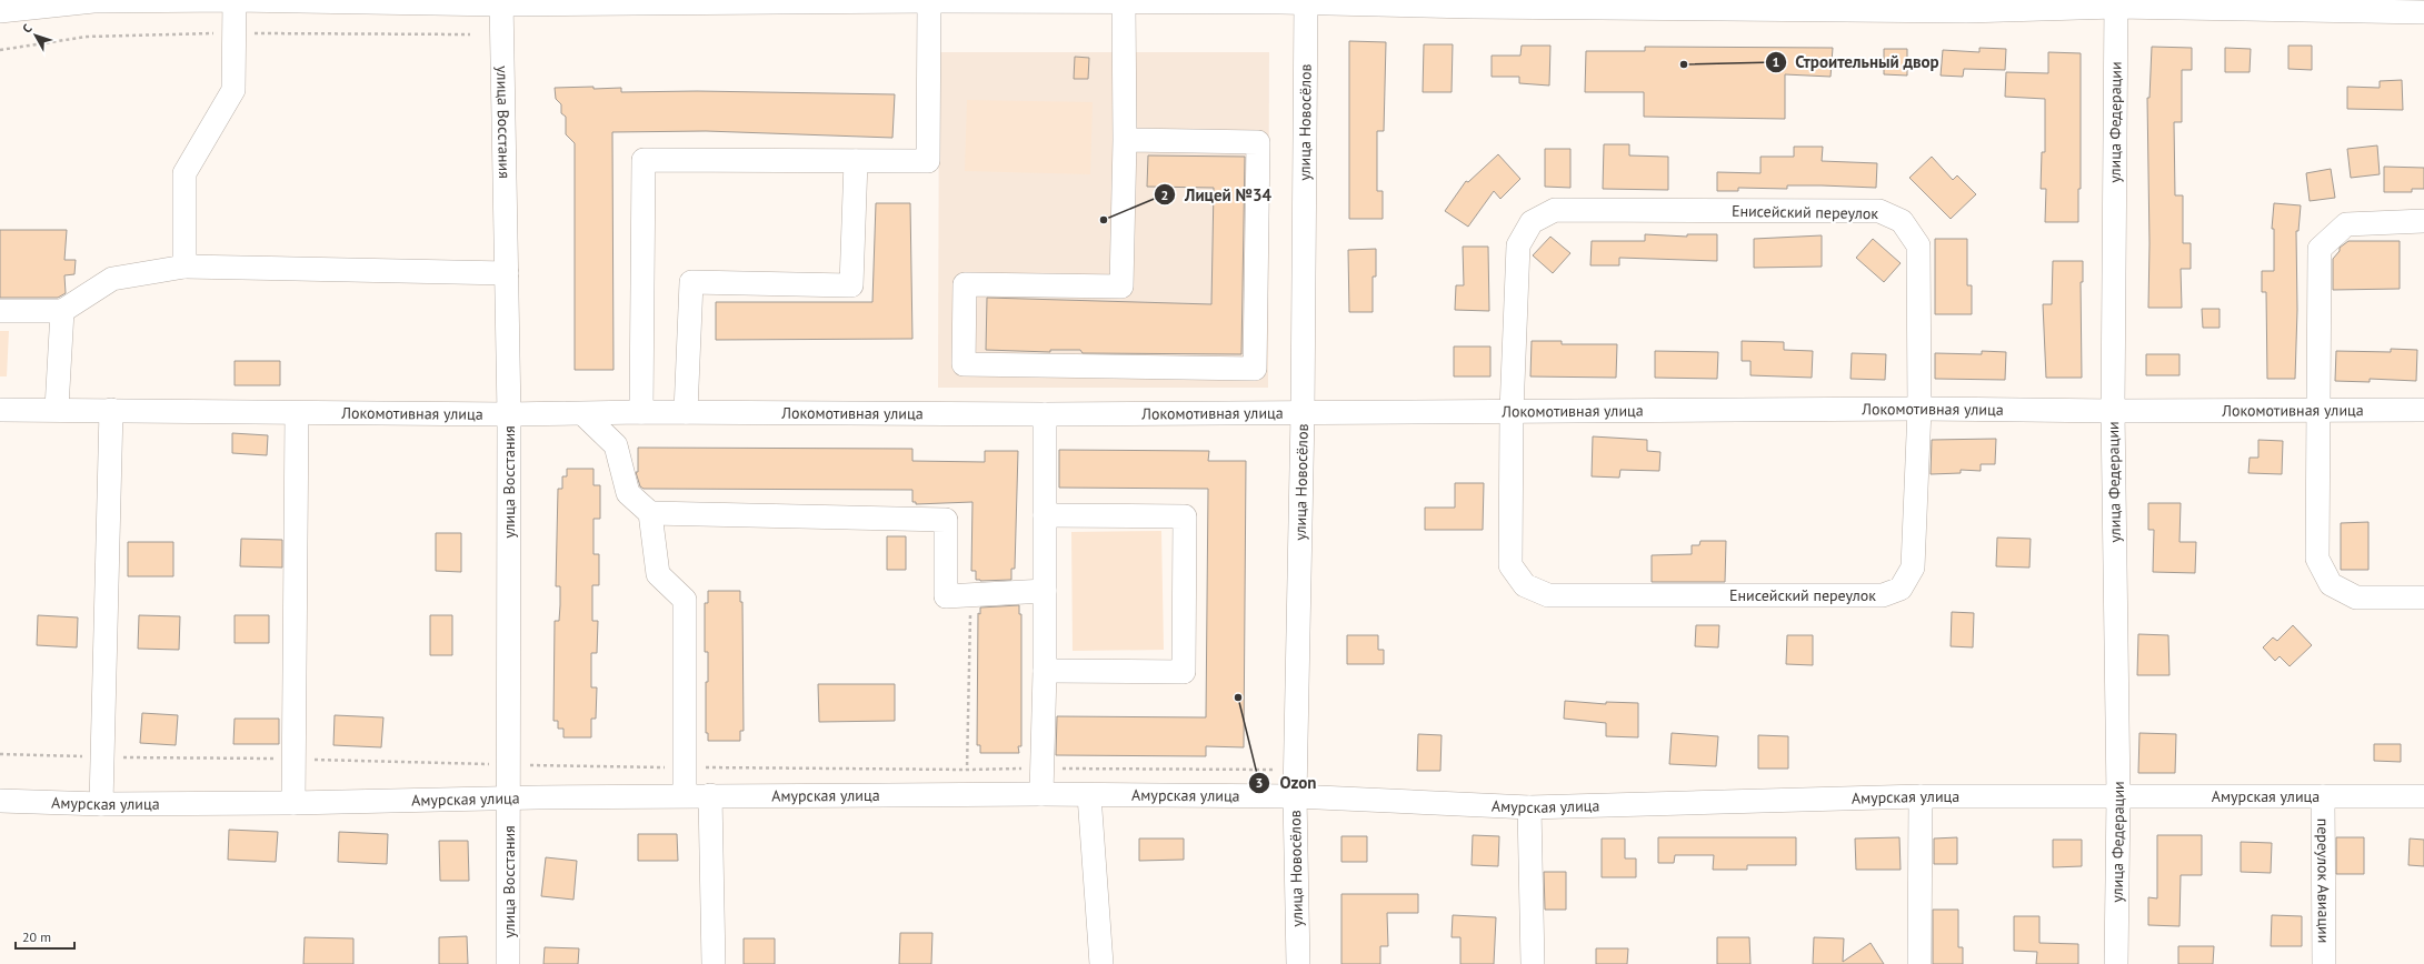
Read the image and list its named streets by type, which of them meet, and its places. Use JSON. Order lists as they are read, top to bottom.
{
  "streets": {
    "street": [
      "улица Восстания",
      "улица Новосёлов",
      "улица Федерации",
      "Енисейский переулок",
      "Локомотивная улица",
      "Амурская улица",
      "переулок Авиации"
    ]
  },
  "crossings": [
    ["улица Восстания", "Локомотивная улица"],
    ["улица Восстания", "Амурская улица"],
    ["улица Новосёлов", "Локомотивная улица"],
    ["улица Новосёлов", "Амурская улица"],
    ["улица Федерации", "Локомотивная улица"],
    ["улица Федерации", "Амурская улица"],
    ["Енисейский переулок", "Локомотивная улица"],
    ["Амурская улица", "переулок Авиации"]
  ],
  "places": ["Строительный двор", "Лицей №34", "Ozon"],
  "scale_bar": "20 m",
  "north": "top left"
}
